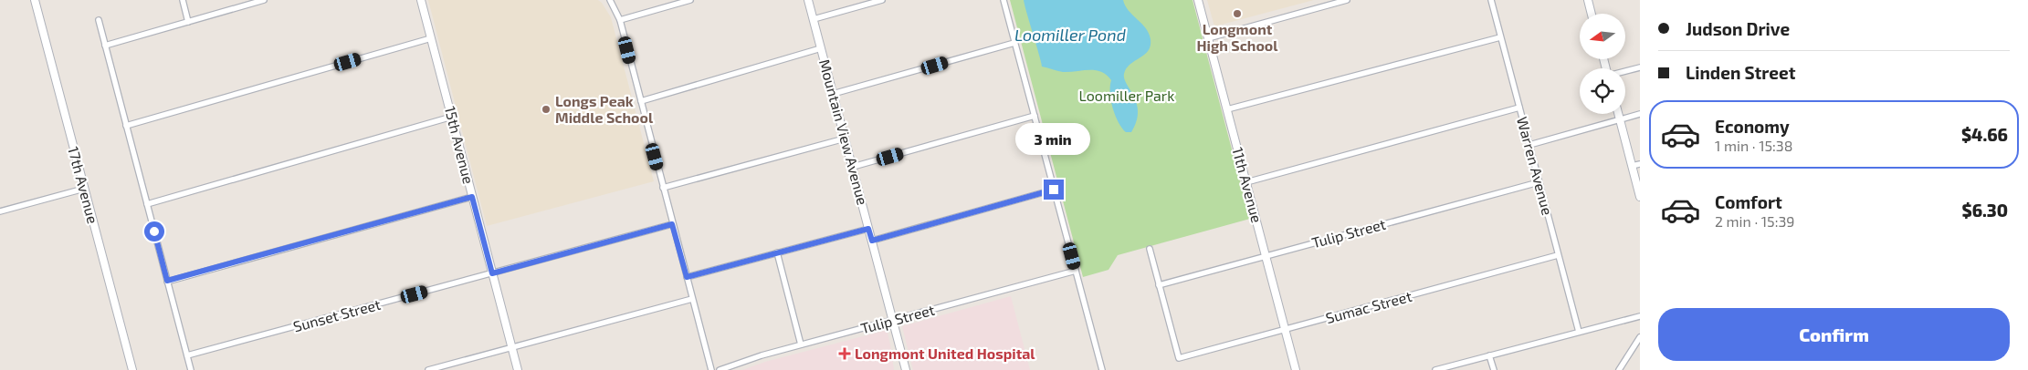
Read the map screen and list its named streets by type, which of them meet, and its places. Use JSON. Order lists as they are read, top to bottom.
{
  "streets": {
    "street": [
      "Mountain View Avenue",
      "15th Avenue",
      "Warren Avenue",
      "17th Avenue",
      "11th Avenue",
      "Tulip Street",
      "Sumac Street",
      "Sunset Street"
    ]
  },
  "crossings": [
    ["Mountain View Avenue", "Tulip Street"],
    ["15th Avenue", "Sunset Street"],
    ["Warren Avenue", "Tulip Street"],
    ["Warren Avenue", "Sumac Street"],
    ["11th Avenue", "Tulip Street"],
    ["11th Avenue", "Sumac Street"],
    ["Tulip Street", "Sumac Street"]
  ],
  "water": ["Loomiller Pond"],
  "parks": ["Loomiller Park"],
  "places": {
    "other": ["Longmont High School", "Longs Peak Middle School"],
    "health": ["Longmont United Hospital"]
  },
  "north": "left",
  "page": {
    "banner": ["Judson Drive", "Linden Street"],
    "list": [
      {
        "name": "Economy",
        "note": "1 min · 15:38",
        "value": "$4.66"
      },
      {
        "name": "Comfort",
        "note": "2 min · 15:39",
        "value": "$6.30"
      }
    ],
    "bubble": "3 min",
    "buttons": "Confirm"
  }
}
